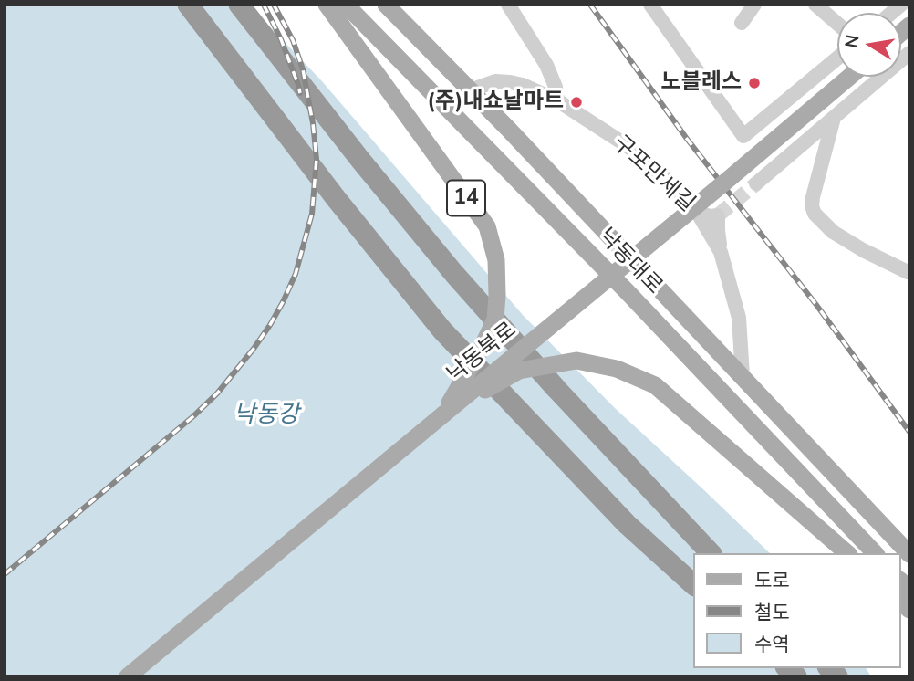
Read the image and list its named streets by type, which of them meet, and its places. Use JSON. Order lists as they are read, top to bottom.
{
  "streets": {
    "main road": ["14", "낙동대로", "낙동북로"],
    "street": ["구포만세길"]
  },
  "crossings": [
    ["구포만세길", "낙동대로"],
    ["14", "낙동북로"]
  ],
  "water": ["낙동강"],
  "places": ["노블레스", "(주)내쇼날마트"],
  "legend": ["도로", "철도", "수역"],
  "north": "left"
}
